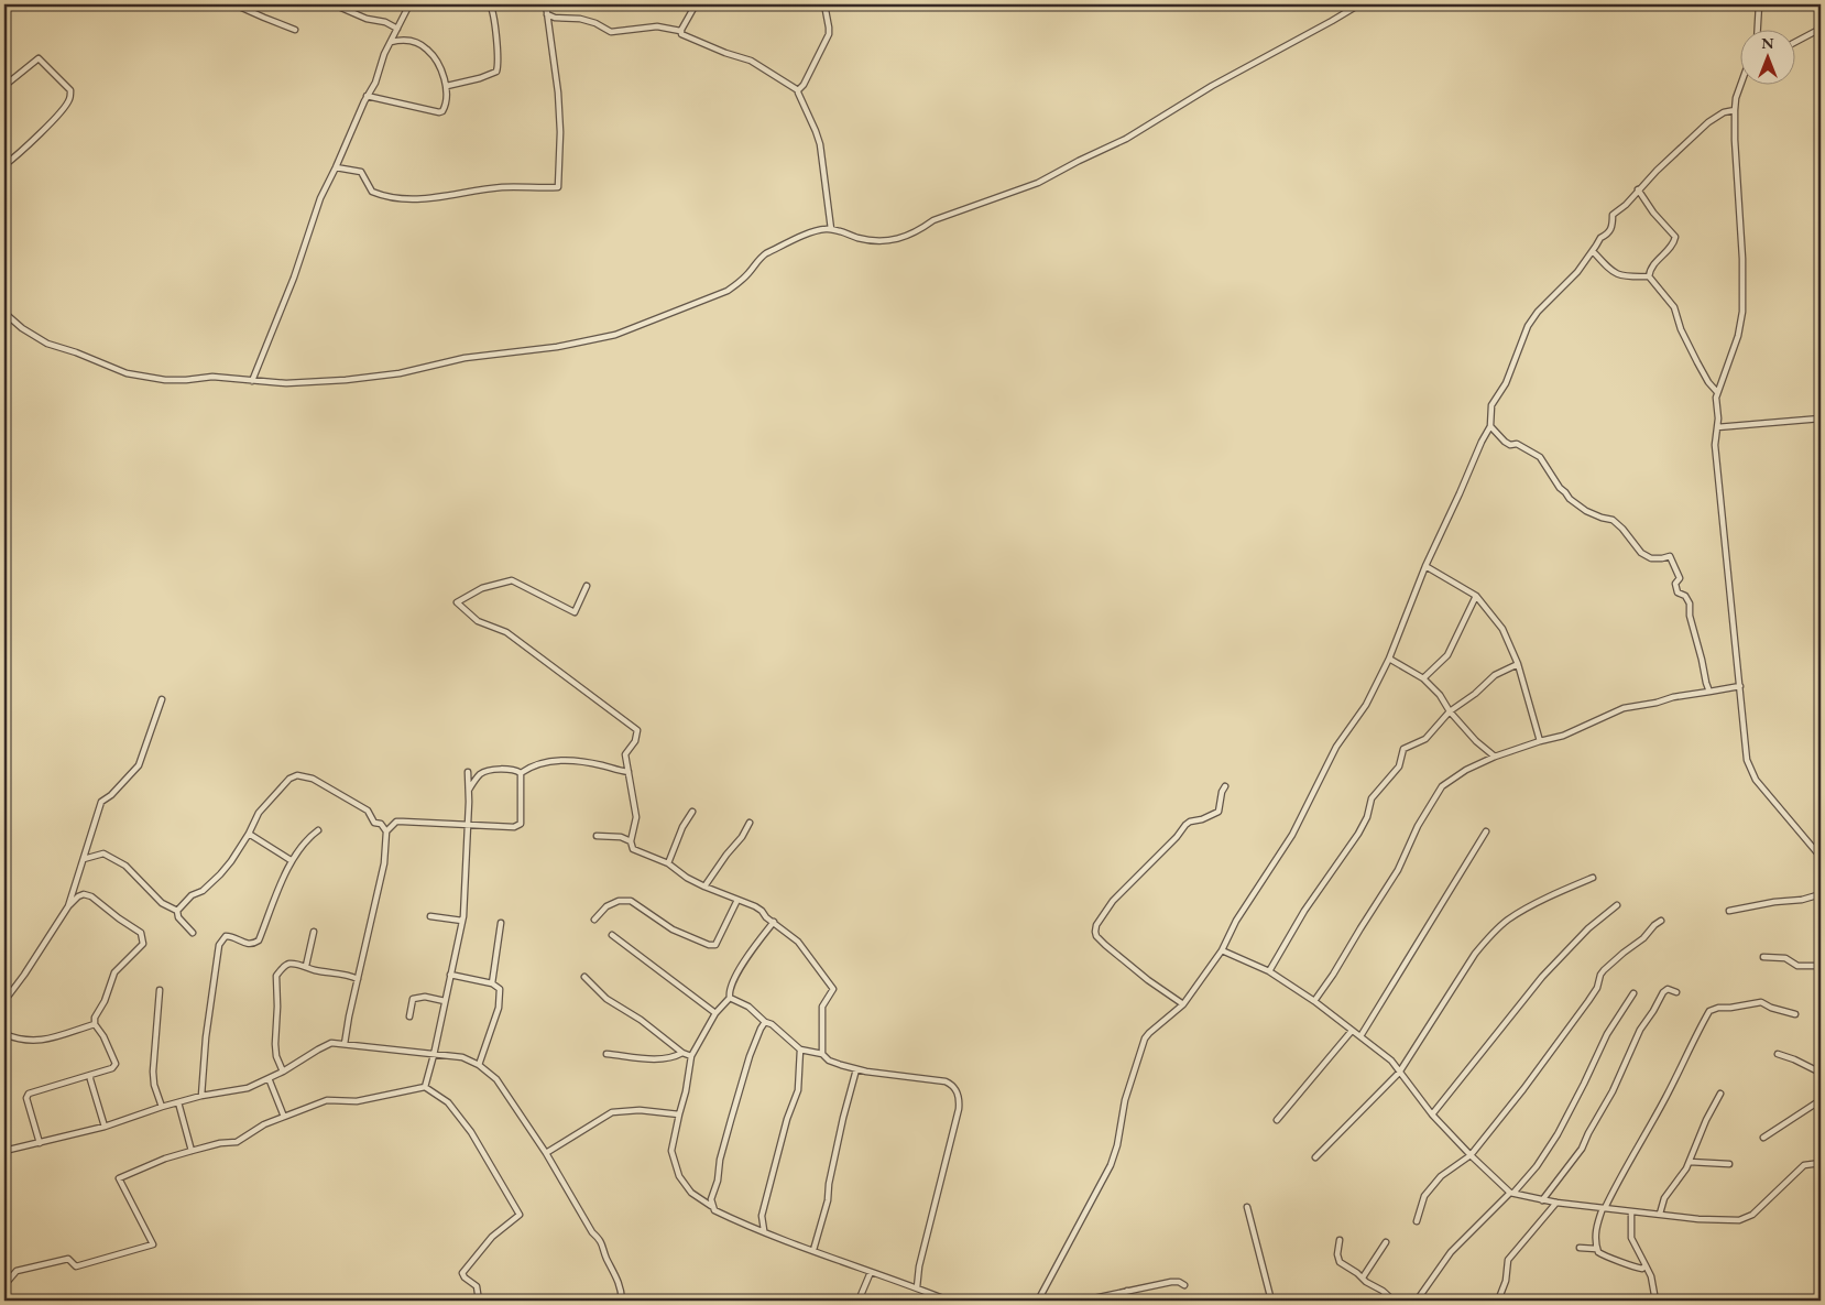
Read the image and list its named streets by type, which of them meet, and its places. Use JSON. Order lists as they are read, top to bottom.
{
  "north": "top"
}
